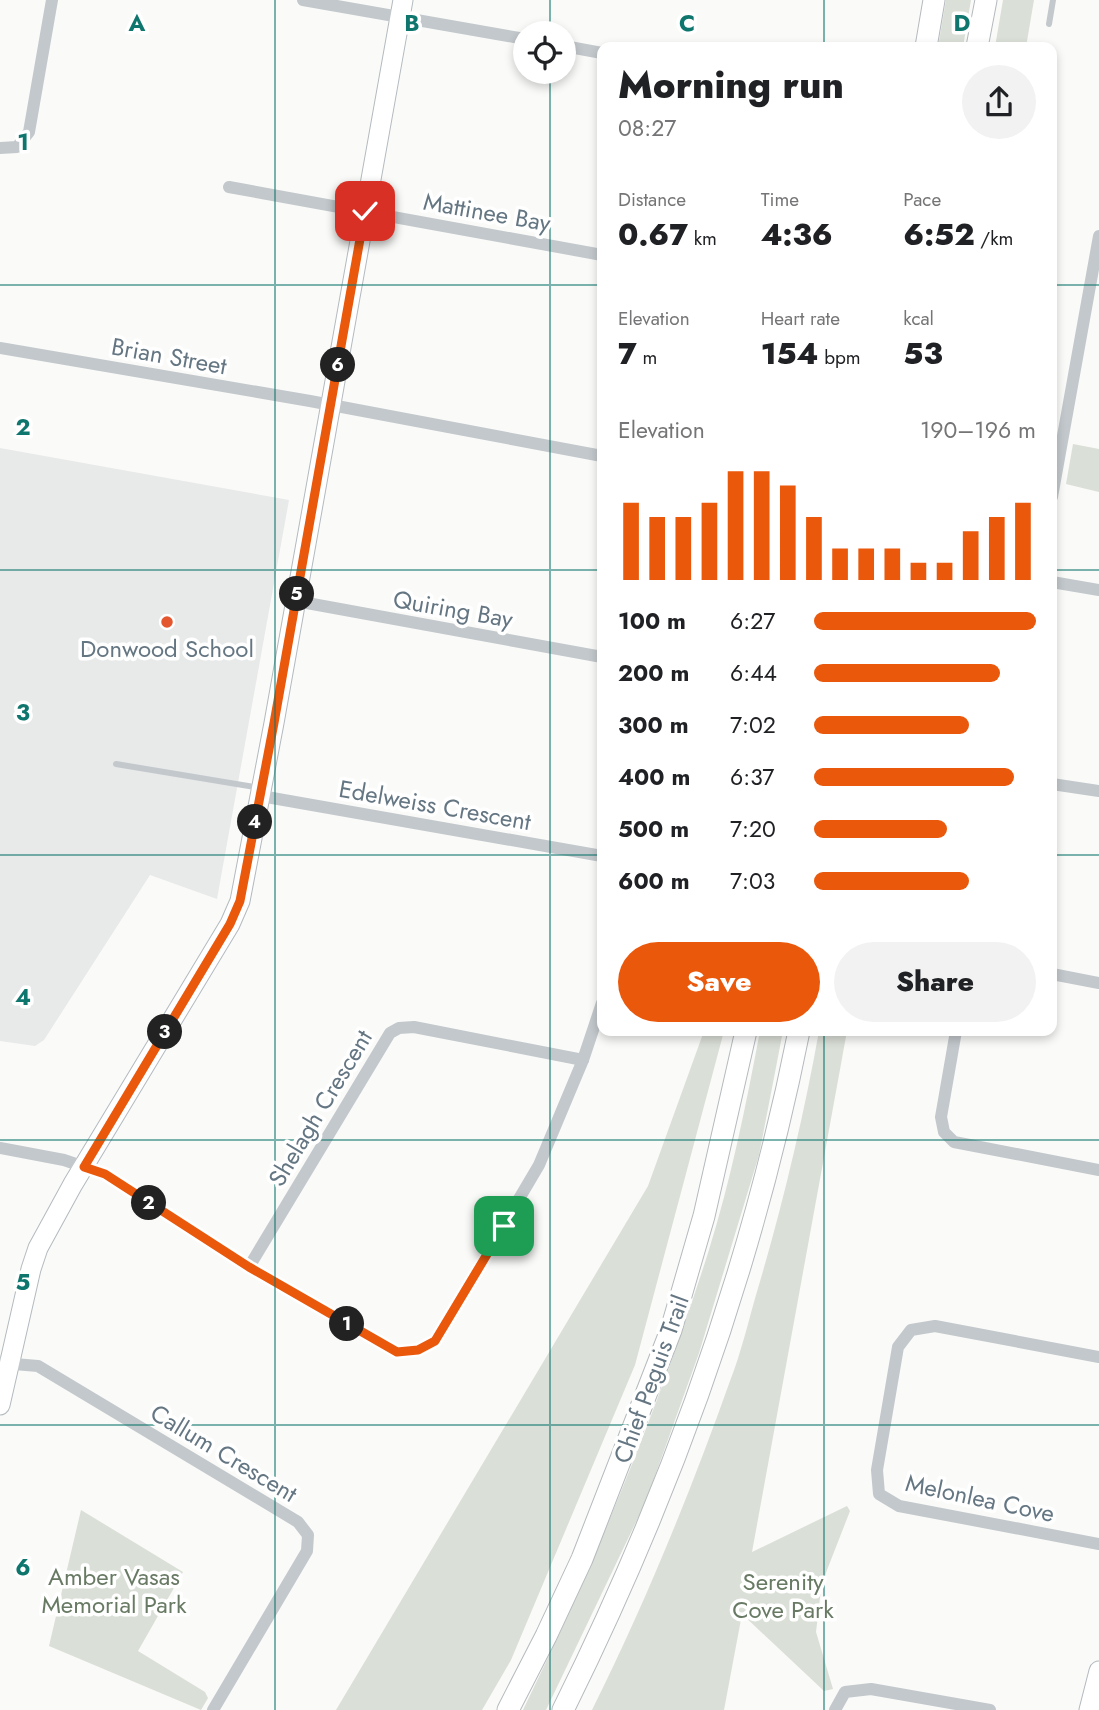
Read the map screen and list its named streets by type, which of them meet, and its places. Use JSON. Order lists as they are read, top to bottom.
{
  "streets": {
    "main road": ["Chief Peguis Trail"],
    "street": [
      "Mattinee Bay",
      "Brian Street",
      "Quiring Bay",
      "Edelweiss Crescent",
      "Shelagh Crescent",
      "Callum Crescent",
      "Melonlea Cove"
    ]
  },
  "parks": ["Amber Vasas Memorial Park", "Serenity Cove Park"],
  "places": ["Donwood School"],
  "page": {
    "heading": ["Morning run", "08:27"],
    "stats": [
      ["Distance", "0.67 km"],
      ["Time", "4:36"],
      ["Pace", "6:52 /km"],
      ["Elevation", "7 m"],
      ["Heart rate", "154 bpm"],
      ["kcal", "53"]
    ],
    "pins": [
      "6",
      "5",
      "4",
      "3",
      "2",
      "1"
    ],
    "chart": ["Elevation", "190–196 m"],
    "list": [
      {
        "name": "100 m",
        "note": "6:27"
      },
      {
        "name": "200 m",
        "note": "6:44"
      },
      {
        "name": "300 m",
        "note": "7:02"
      },
      {
        "name": "400 m",
        "note": "6:37"
      },
      {
        "name": "500 m",
        "note": "7:20"
      },
      {
        "name": "600 m",
        "note": "7:03"
      }
    ],
    "buttons": ["Save", "Share"]
  },
  "grid": {
    "columns": [
      "A",
      "B",
      "C",
      "D"
    ],
    "rows": [
      "1",
      "2",
      "3",
      "4",
      "5",
      "6"
    ]
  }
}
